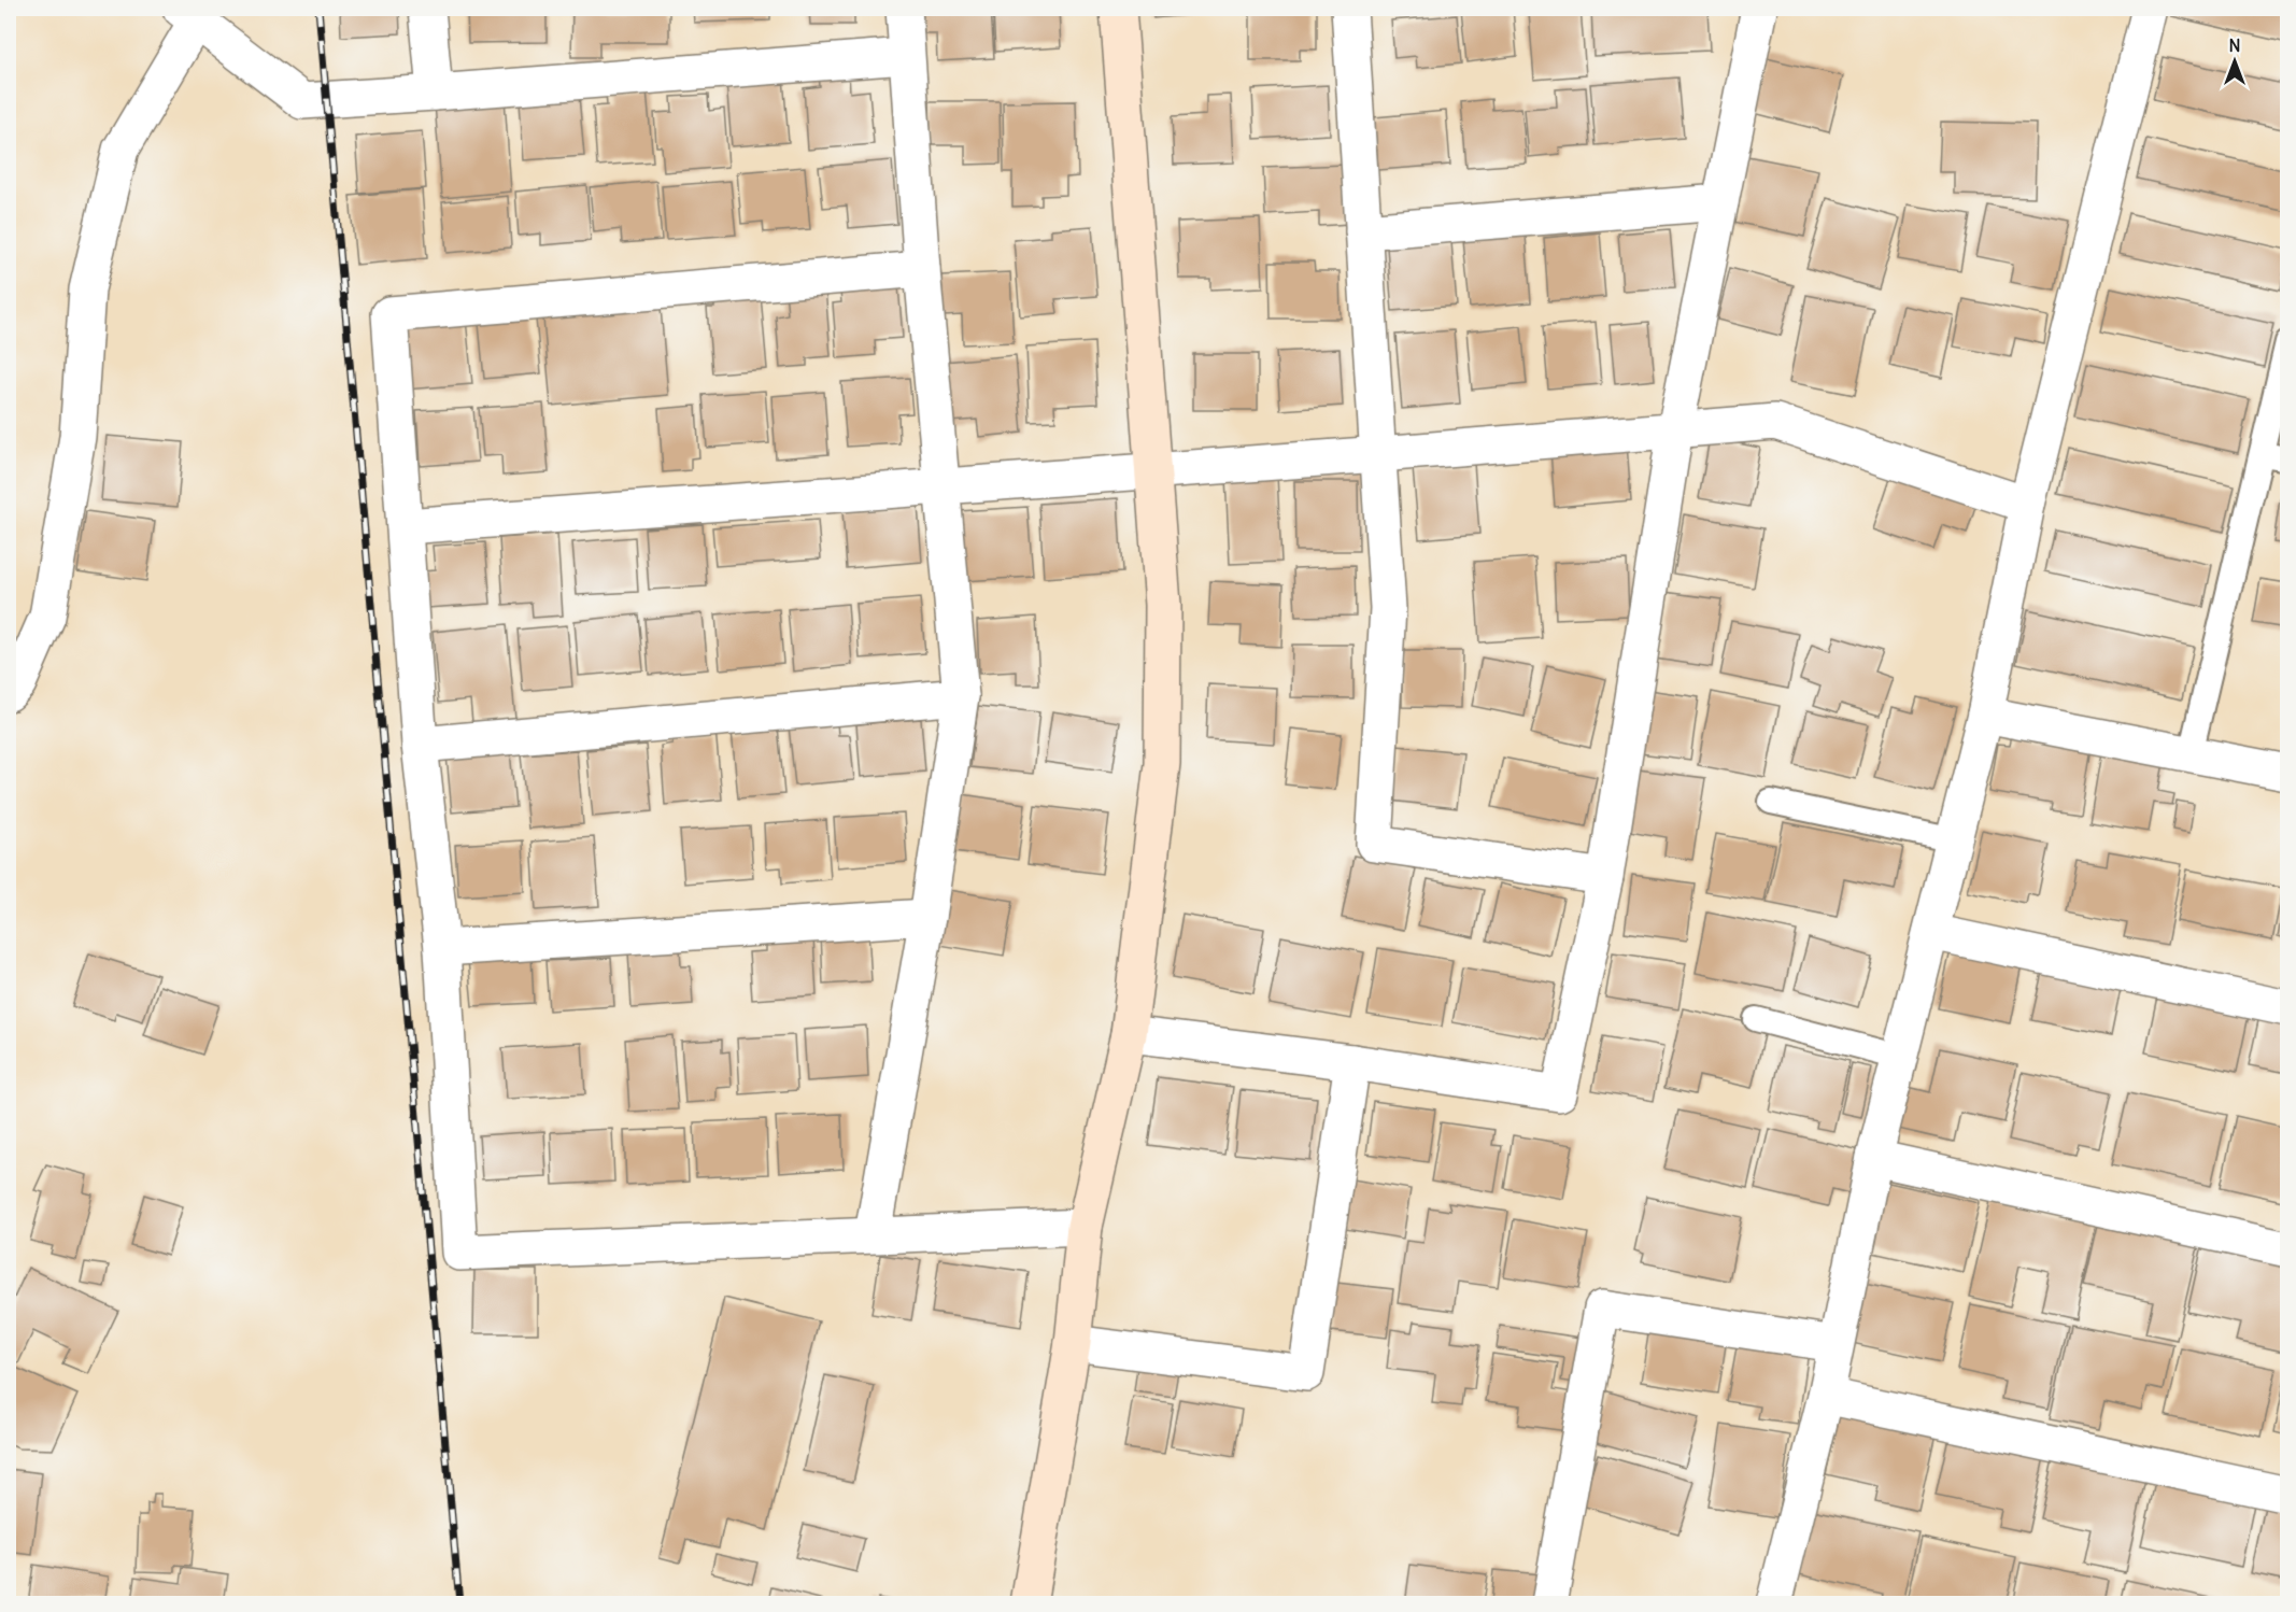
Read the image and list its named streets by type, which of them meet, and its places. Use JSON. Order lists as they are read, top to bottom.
{
  "north": "top"
}
